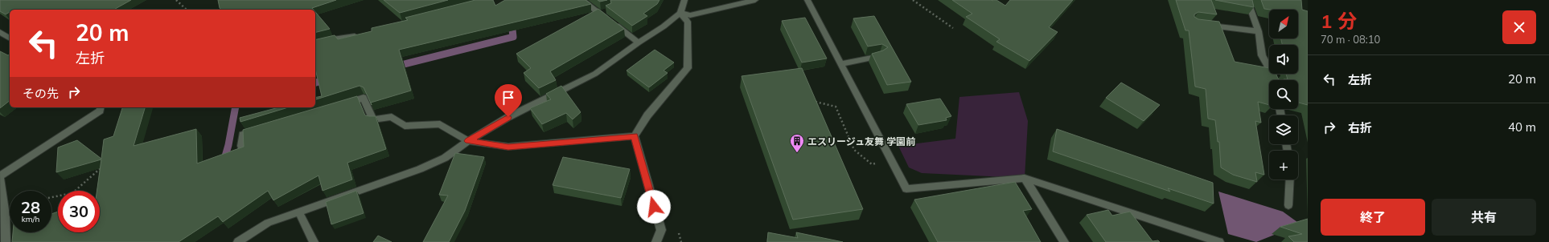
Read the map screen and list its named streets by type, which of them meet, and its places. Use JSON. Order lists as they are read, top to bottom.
{
  "places": {
    "building": ["エスリージュ友舞 学園前"]
  },
  "north": "top right",
  "page": {
    "heading": ["1 分", "70 m · 08:10"],
    "map_buttons": "+",
    "turn": ["20 m", "左折"],
    "list": [
      {
        "name": "左折",
        "value": "20 m"
      },
      {
        "name": "右折",
        "value": "40 m"
      }
    ],
    "then": "その先",
    "speed": "28 km/h",
    "limit": "30",
    "buttons": ["終了", "共有"]
  }
}
